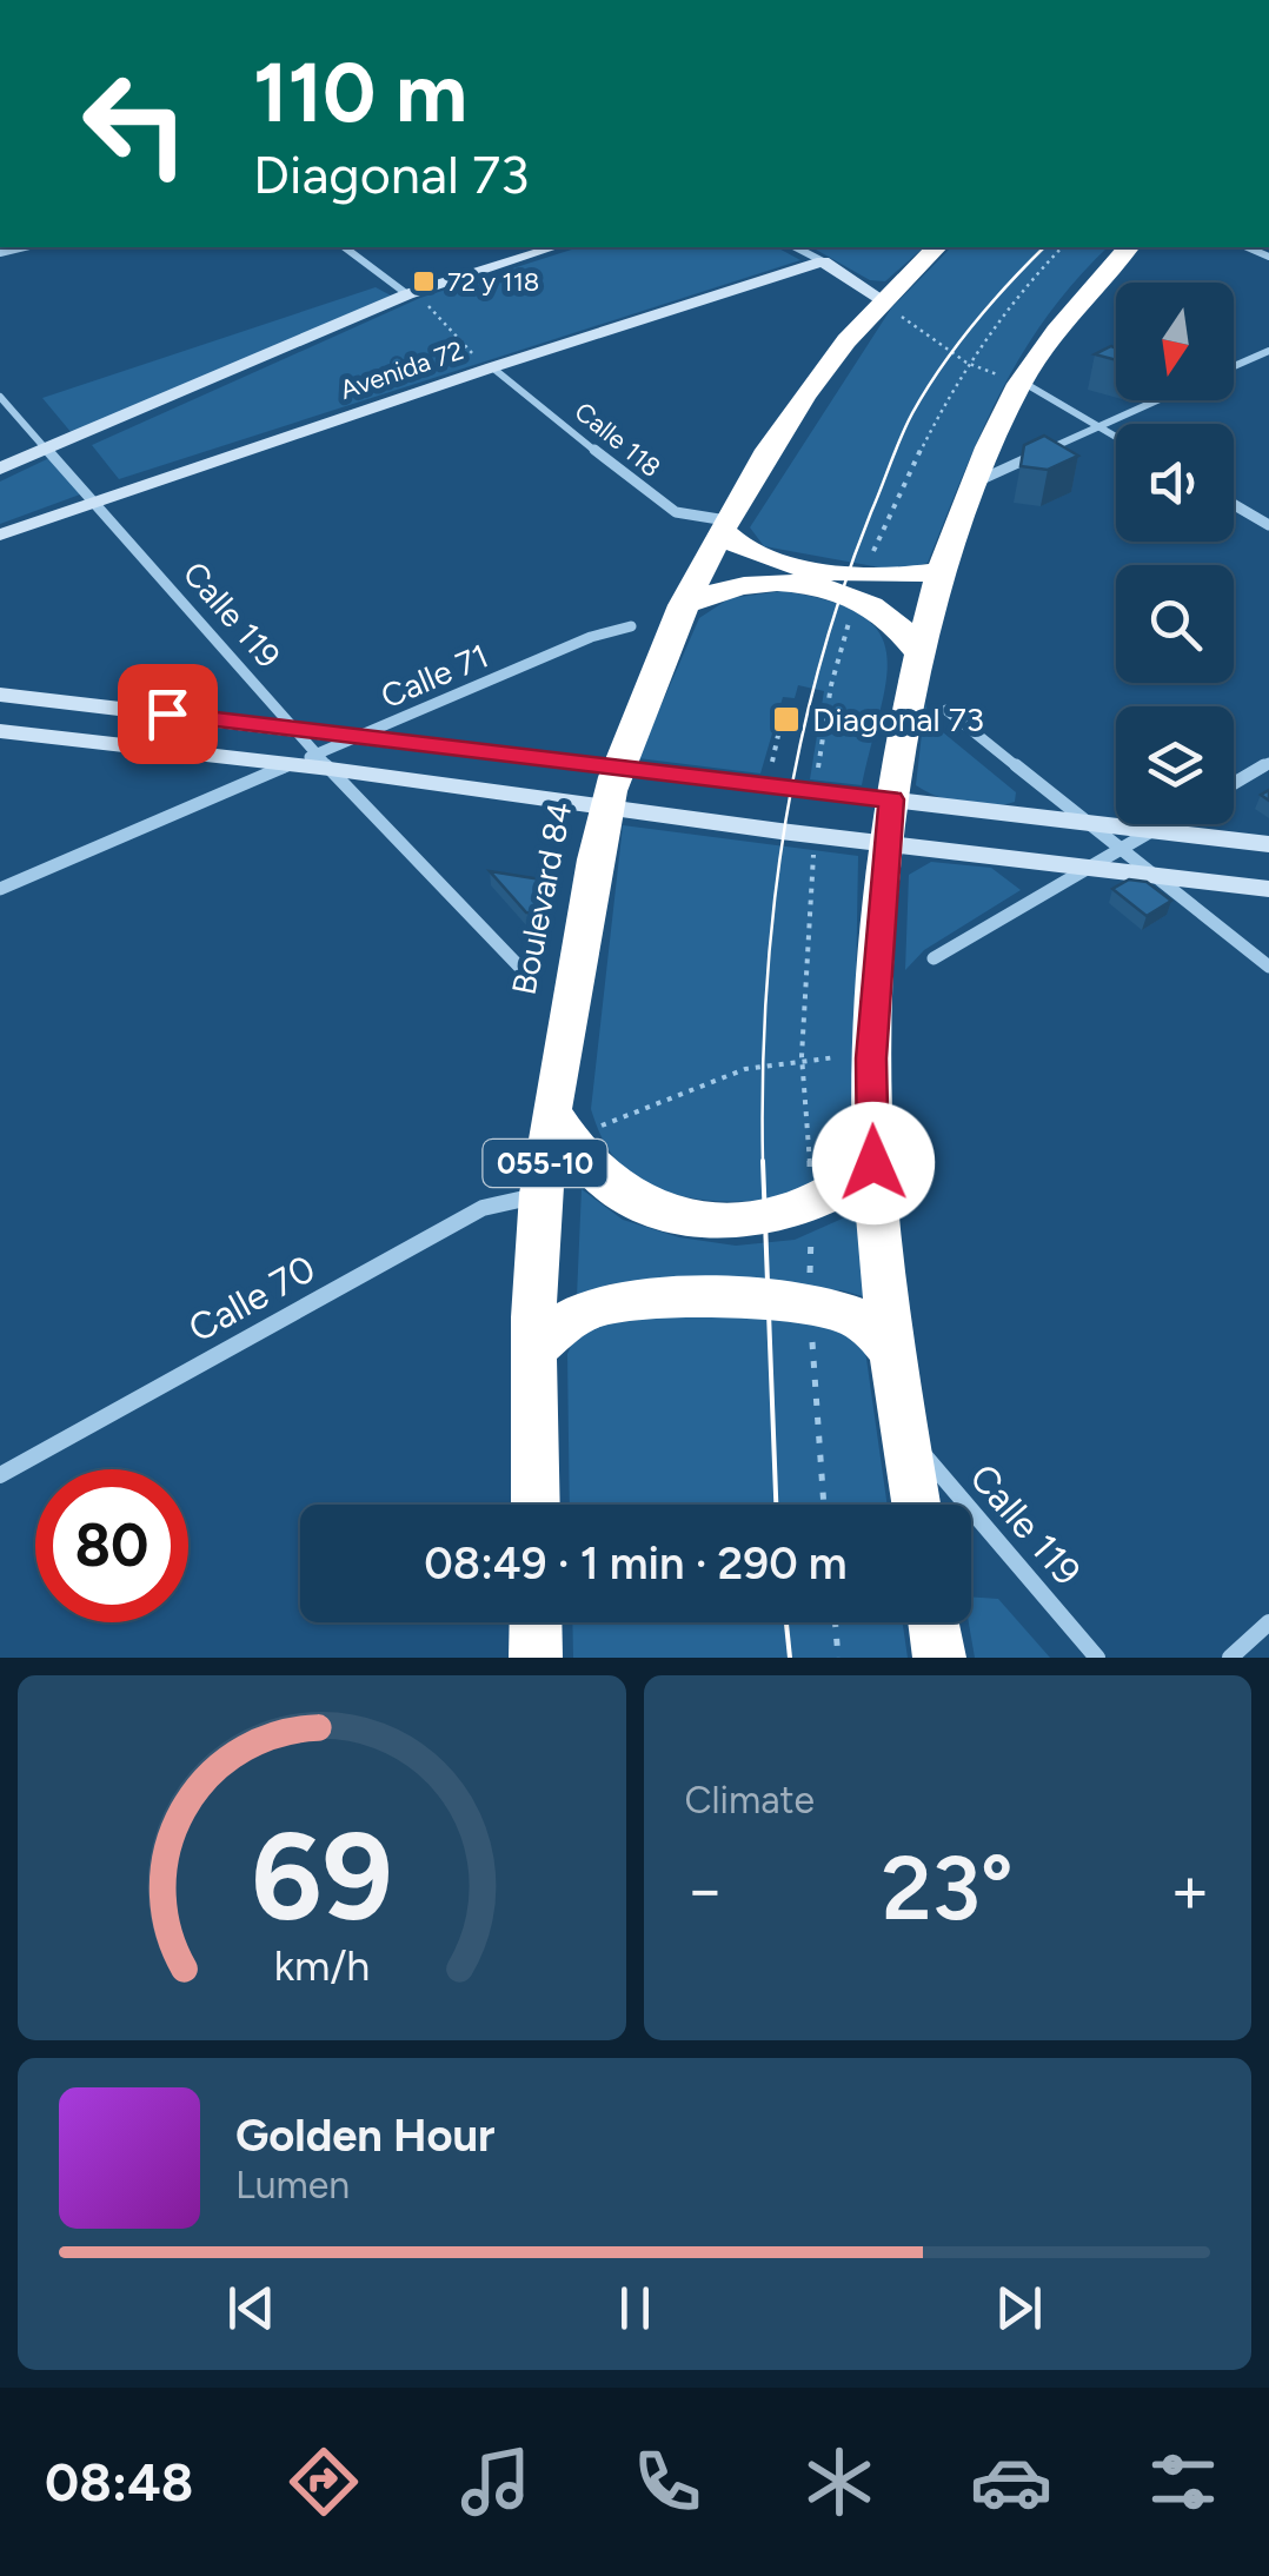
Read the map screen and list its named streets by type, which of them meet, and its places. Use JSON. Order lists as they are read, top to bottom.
{
  "streets": {
    "highway": ["Boulevard 84", "055-10"],
    "main road": ["Avenida 72"],
    "street": [
      "Calle 118",
      "Calle 119",
      "Calle 71",
      "Calle 70"
    ]
  },
  "crossings": [
    ["Avenida 72", "Calle 118"],
    ["Avenida 72", "Calle 119"],
    ["Calle 118", "Boulevard 84"],
    ["Calle 119", "Calle 71"],
    ["Boulevard 84", "Calle 70"]
  ],
  "places": {
    "transit": ["72 y 118", "Diagonal 73"]
  },
  "north": "bottom",
  "page": {
    "turn": ["110 m", "Diagonal 73"],
    "limit": "80",
    "trip": "08:49 · 1 min · 290 m",
    "tile": "Climate",
    "heat": ["−", "23°", "+"],
    "song": ["Golden Hour", "Lumen"],
    "tabs": "08:48",
    "gauge": ["69", "km/h"]
  }
}
